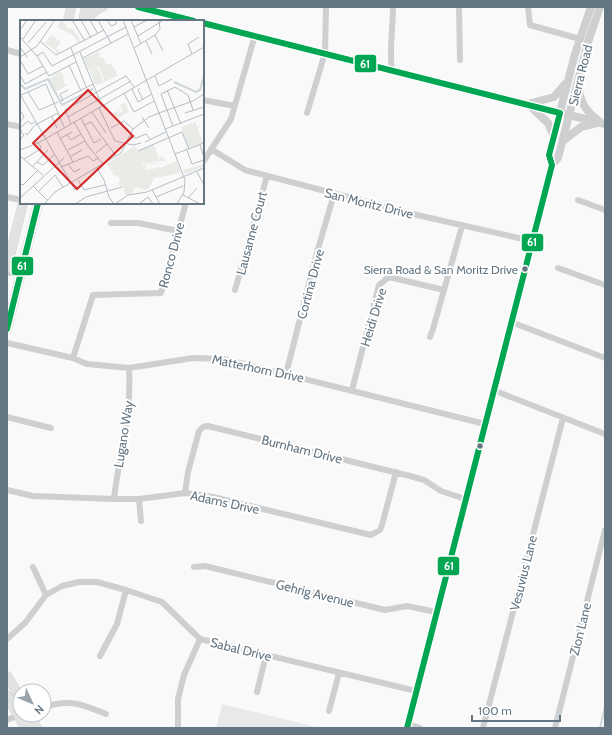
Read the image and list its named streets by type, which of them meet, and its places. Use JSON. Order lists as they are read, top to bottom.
{
  "streets": {
    "street": [
      "Sierra Road",
      "San Moritz Drive",
      "Lausanne Court",
      "Ronco Drive",
      "Cortina Drive",
      "Heidi Drive",
      "Matterhorn Drive",
      "Lugano Way",
      "Burnham Drive",
      "Adams Drive",
      "Vesuvius Lane",
      "Gehrig Avenue",
      "Zion Lane",
      "Sabal Drive"
    ]
  },
  "crossings": [
    ["Sierra Road", "San Moritz Drive"],
    ["Sierra Road", "Matterhorn Drive"],
    ["Sierra Road", "Burnham Drive"],
    ["Sierra Road", "Gehrig Avenue"],
    ["Sierra Road", "Sabal Drive"],
    ["San Moritz Drive", "Lausanne Court"],
    ["San Moritz Drive", "Cortina Drive"],
    ["Ronco Drive", "Matterhorn Drive"],
    ["Cortina Drive", "Matterhorn Drive"],
    ["Heidi Drive", "Matterhorn Drive"],
    ["Matterhorn Drive", "Lugano Way"],
    ["Lugano Way", "Adams Drive"],
    ["Burnham Drive", "Adams Drive"]
  ],
  "places": ["Sierra Road & San Moritz Drive"],
  "lines": ["transit line 61"],
  "scale_bar": "100 m",
  "north": "bottom right"
}
